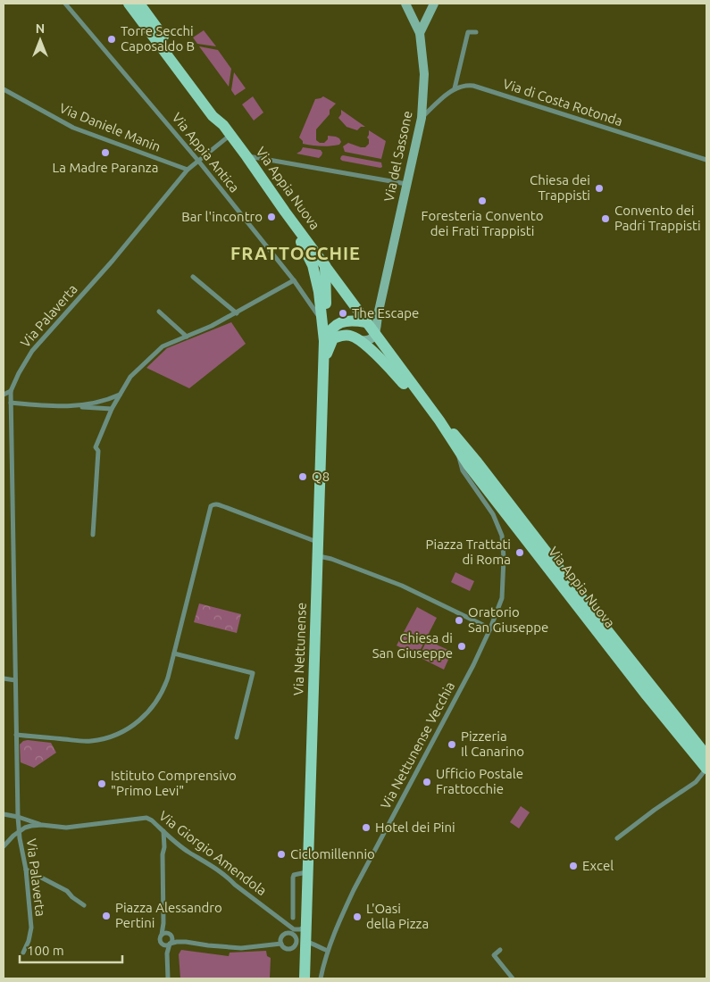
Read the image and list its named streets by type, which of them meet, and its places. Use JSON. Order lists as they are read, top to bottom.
{
  "streets": {
    "main road": ["Via del Sassone", "Via Appia Nuova", "Via Nettunense"],
    "street": [
      "Via di Costa Rotonda",
      "Via Daniele Manin",
      "Via Appia Antica",
      "Via Palaverta",
      "Via Nettunense Vecchia",
      "Via Giorgio Amendola"
    ]
  },
  "crossings": [
    ["Via Daniele Manin", "Via Palaverta"],
    ["Via Appia Antica", "Via Palaverta"],
    ["Via Appia Antica", "Via Nettunense"],
    ["Via del Sassone", "Via Appia Nuova"],
    ["Via Appia Nuova", "Via Palaverta"],
    ["Via Appia Nuova", "Via Nettunense Vecchia"],
    ["Via Palaverta", "Via Giorgio Amendola"],
    ["Via Nettunense", "Via Giorgio Amendola"]
  ],
  "districts": ["FRATTOCCHIE"],
  "places": [
    "Torre Secchi Caposaldo B",
    "La Madre Paranza",
    "Chiesa dei Trappisti",
    "Foresteria Convento dei Frati Trappisti",
    "Bar l'incontro",
    "Convento dei Padri Trappisti",
    "The Escape",
    "Q8",
    "Piazza Trattati di Roma",
    "Oratorio San Giuseppe",
    "Chiesa di San Giuseppe",
    "Pizzeria Il Canarino",
    "Ufficio Postale Frattocchie",
    "Istituto Comprensivo \"Primo Levi\"",
    "Hotel dei Pini",
    "Ciclomillennio",
    "Excel",
    "Piazza Alessandro Pertini",
    "L'Oasi della Pizza"
  ],
  "scale_bar": "100 m",
  "north": "top"
}
